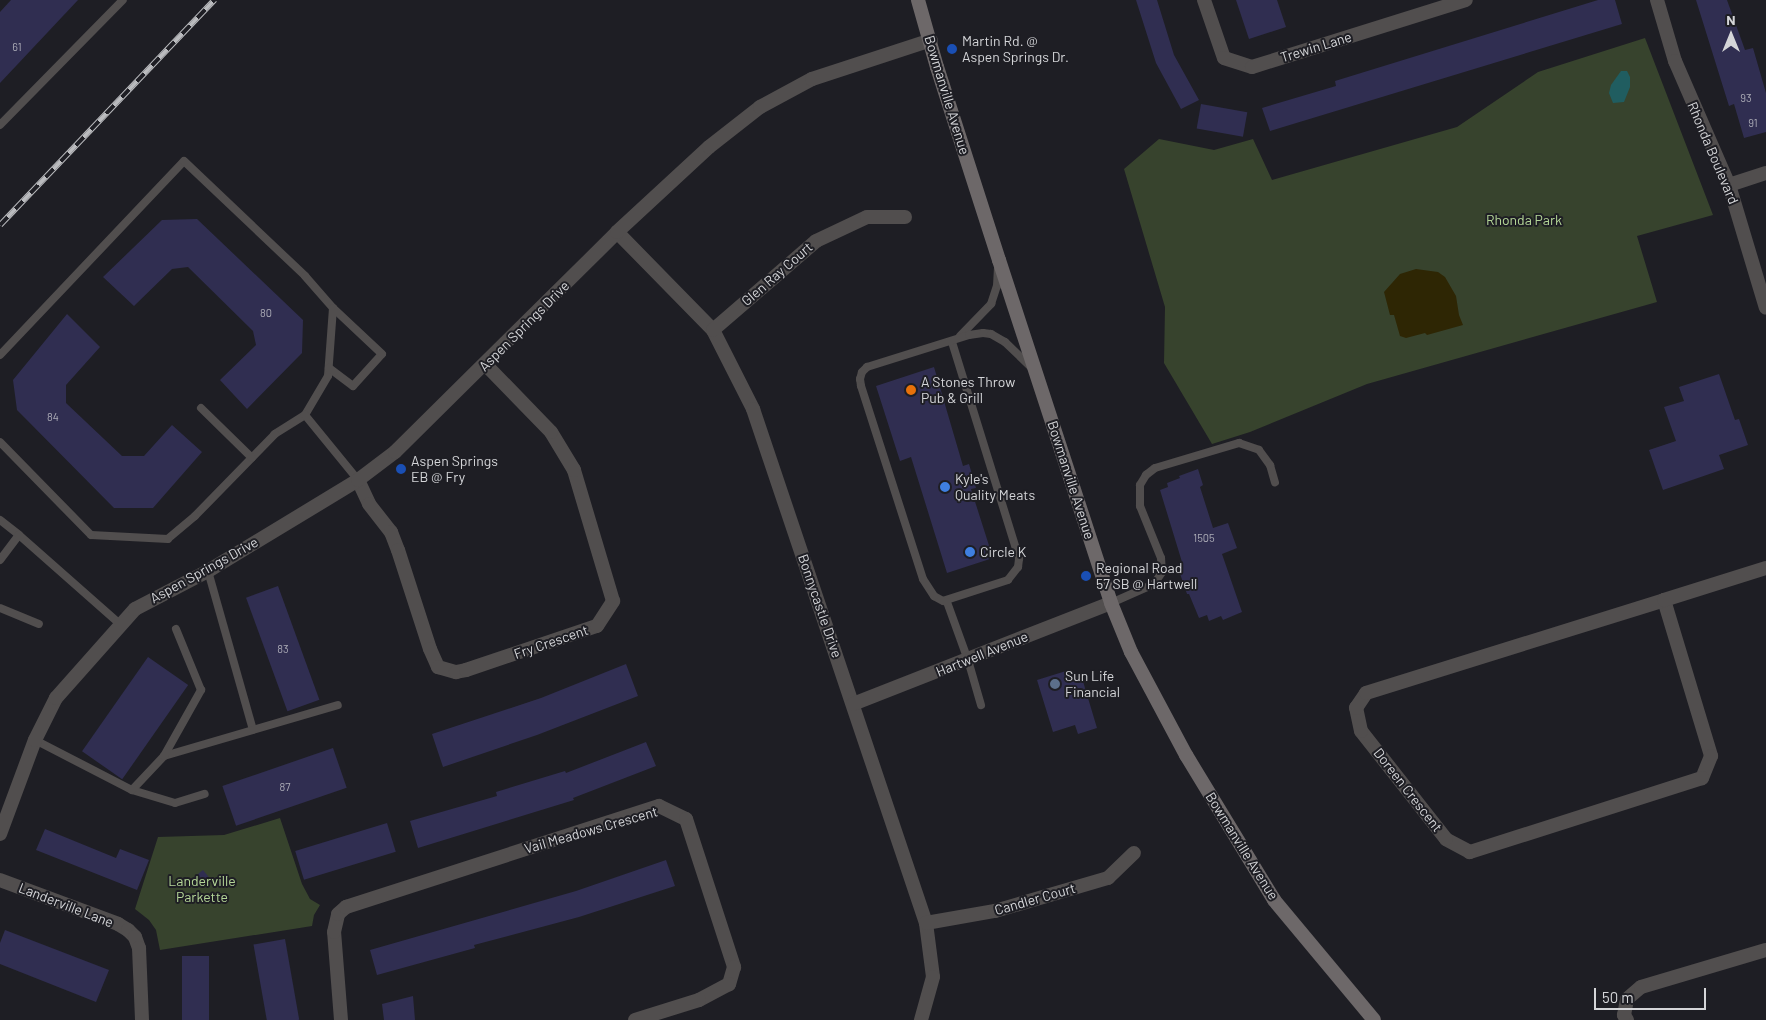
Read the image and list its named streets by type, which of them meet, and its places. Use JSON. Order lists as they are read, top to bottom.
{
  "streets": {
    "main road": ["Bowmanville Avenue"],
    "street": [
      "Trewin Lane",
      "Rhonda Boulevard",
      "Glen Ray Court",
      "Aspen Springs Drive",
      "Bonnycastle Drive",
      "Fry Crescent",
      "Hartwell Avenue",
      "Doreen Crescent",
      "Vail Meadows Crescent",
      "Candler Court",
      "Landerville Lane"
    ]
  },
  "crossings": [
    ["Bowmanville Avenue", "Aspen Springs Drive"],
    ["Bowmanville Avenue", "Hartwell Avenue"],
    ["Glen Ray Court", "Bonnycastle Drive"],
    ["Aspen Springs Drive", "Bonnycastle Drive"],
    ["Aspen Springs Drive", "Fry Crescent"],
    ["Bonnycastle Drive", "Hartwell Avenue"],
    ["Bonnycastle Drive", "Candler Court"]
  ],
  "parks": ["Rhonda Park", "Landerville Parkette"],
  "places": [
    "Martin Rd. @ Aspen Springs Dr.",
    "A Stones Throw Pub & Grill",
    "Aspen Springs EB @ Fry",
    "Kyle's Quality Meats",
    "Circle K",
    "Regional Road 57 SB @ Hartwell",
    "Sun Life Financial"
  ],
  "house_numbers": [
    "61",
    "93",
    "91",
    "80",
    "84",
    "1505",
    "83",
    "87"
  ],
  "scale_bar": "50 m",
  "north": "top"
}
